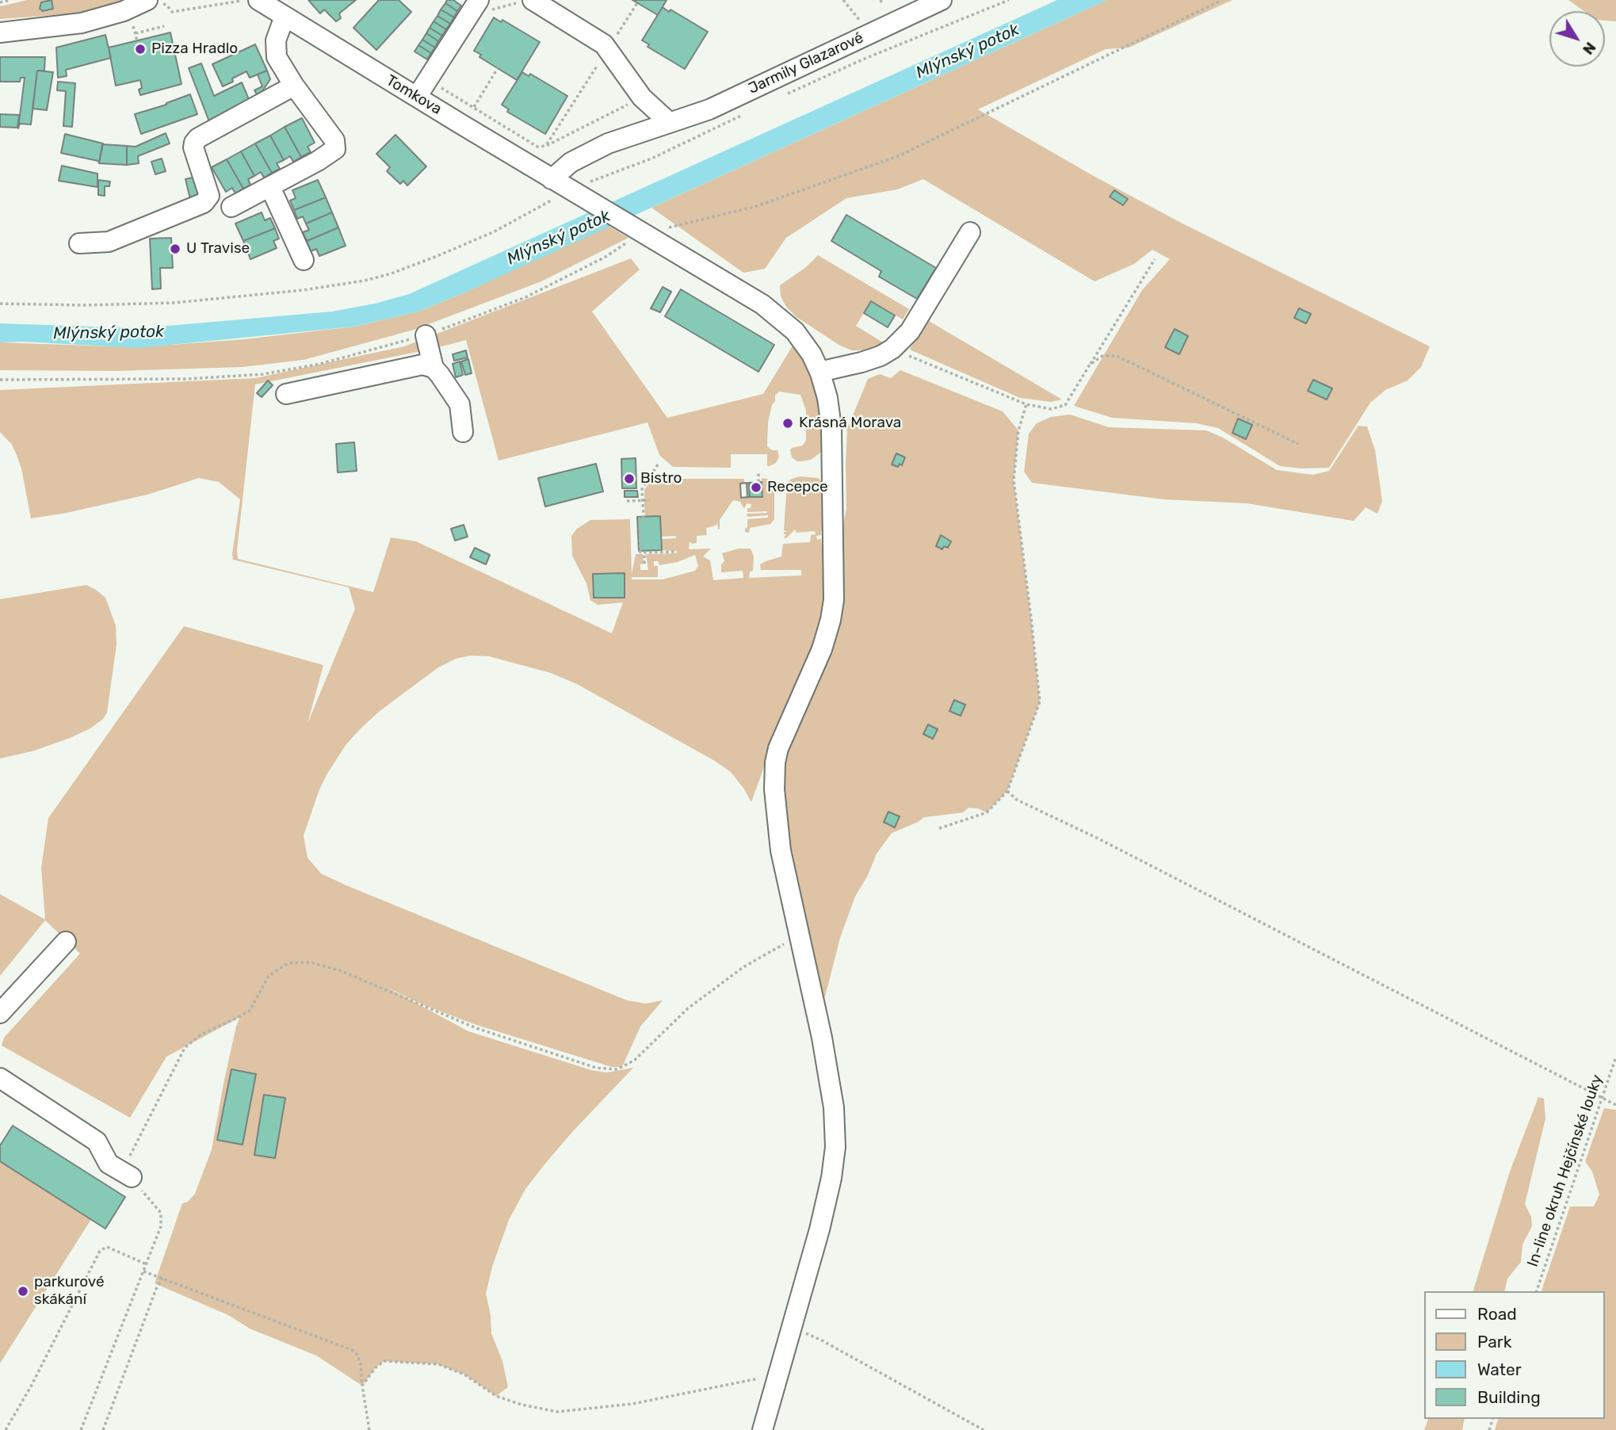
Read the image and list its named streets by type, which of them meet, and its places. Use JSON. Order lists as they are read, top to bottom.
{
  "streets": {
    "street": ["Jarmily Glazarové", "Tomkova"],
    "path": ["In-line okruh Hejčínské louky"]
  },
  "crossings": [
    ["Jarmily Glazarové", "Tomkova"]
  ],
  "water": ["Mlýnský potok"],
  "places": [
    "Pizza Hradlo",
    "U Travise",
    "Krásná Morava",
    "Bistro",
    "Recepce",
    "parkurové skákání"
  ],
  "legend": [
    "Road",
    "Park",
    "Water",
    "Building"
  ],
  "north": "bottom right"
}
